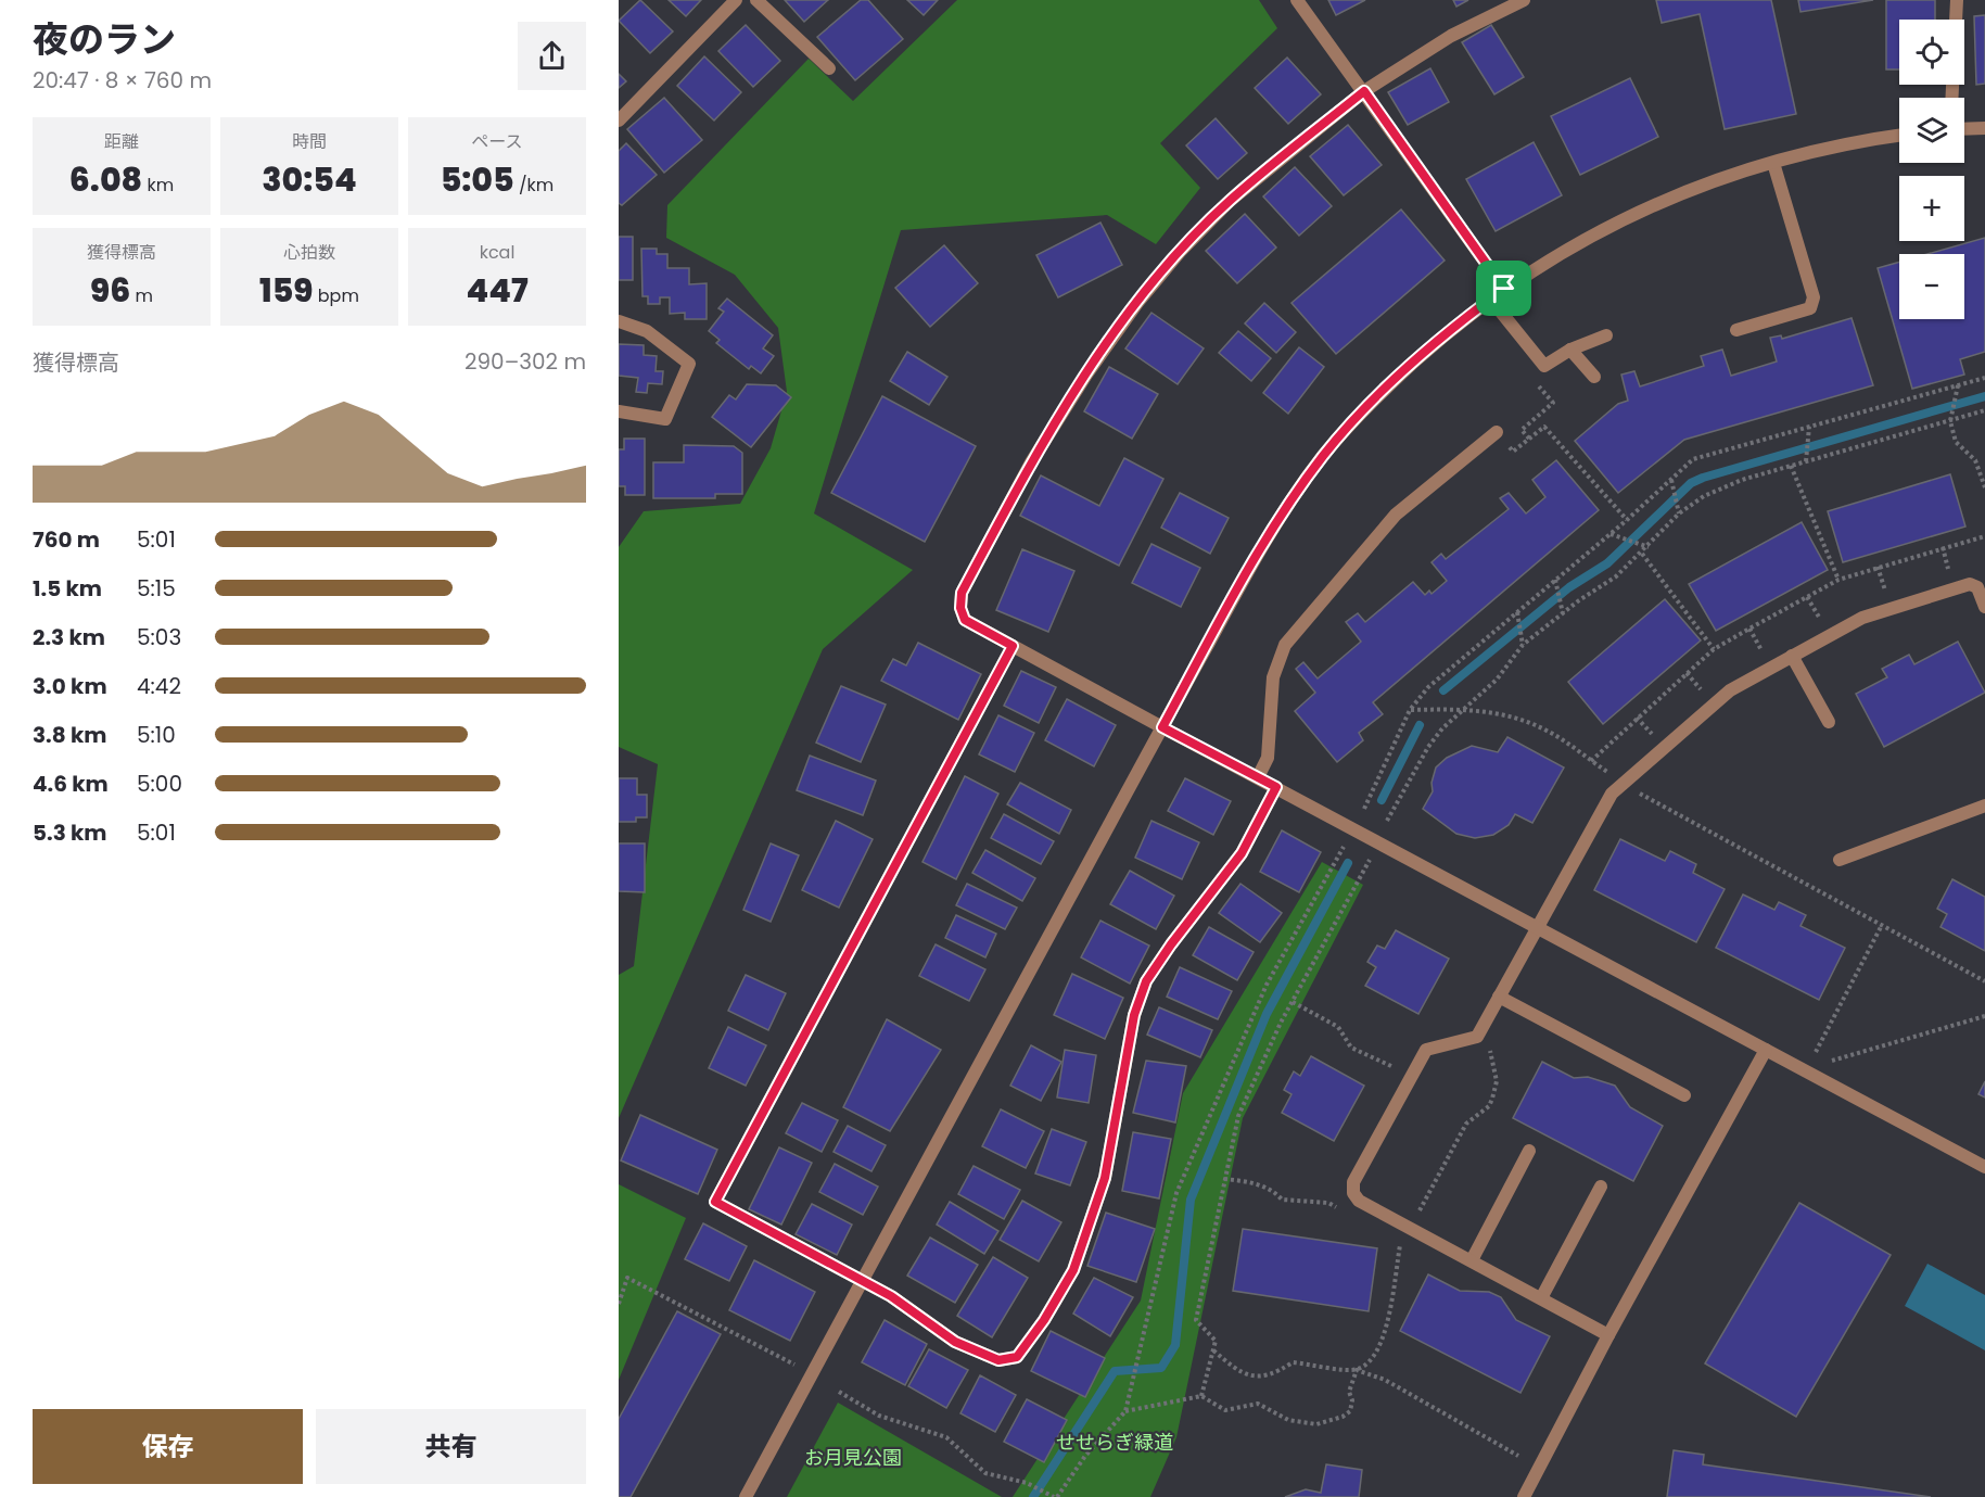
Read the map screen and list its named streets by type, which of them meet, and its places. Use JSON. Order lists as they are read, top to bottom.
{
  "parks": ["せせらぎ緑道", "お月見公園"],
  "page": {
    "heading": ["夜のラン", "20:47 · 8 × 760 m"],
    "map_buttons": ["+", "−"],
    "stats": [
      ["距離", "6.08 km"],
      ["時間", "30:54"],
      ["ペース", "5:05 /km"],
      ["獲得標高", "96 m"],
      ["心拍数", "159 bpm"],
      ["kcal", "447"]
    ],
    "chart": ["獲得標高", "290–302 m"],
    "list": [
      {
        "name": "760 m",
        "note": "5:01"
      },
      {
        "name": "1.5 km",
        "note": "5:15"
      },
      {
        "name": "2.3 km",
        "note": "5:03"
      },
      {
        "name": "3.0 km",
        "note": "4:42"
      },
      {
        "name": "3.8 km",
        "note": "5:10"
      },
      {
        "name": "4.6 km",
        "note": "5:00"
      },
      {
        "name": "5.3 km",
        "note": "5:01"
      }
    ],
    "buttons": ["保存", "共有"]
  }
}
